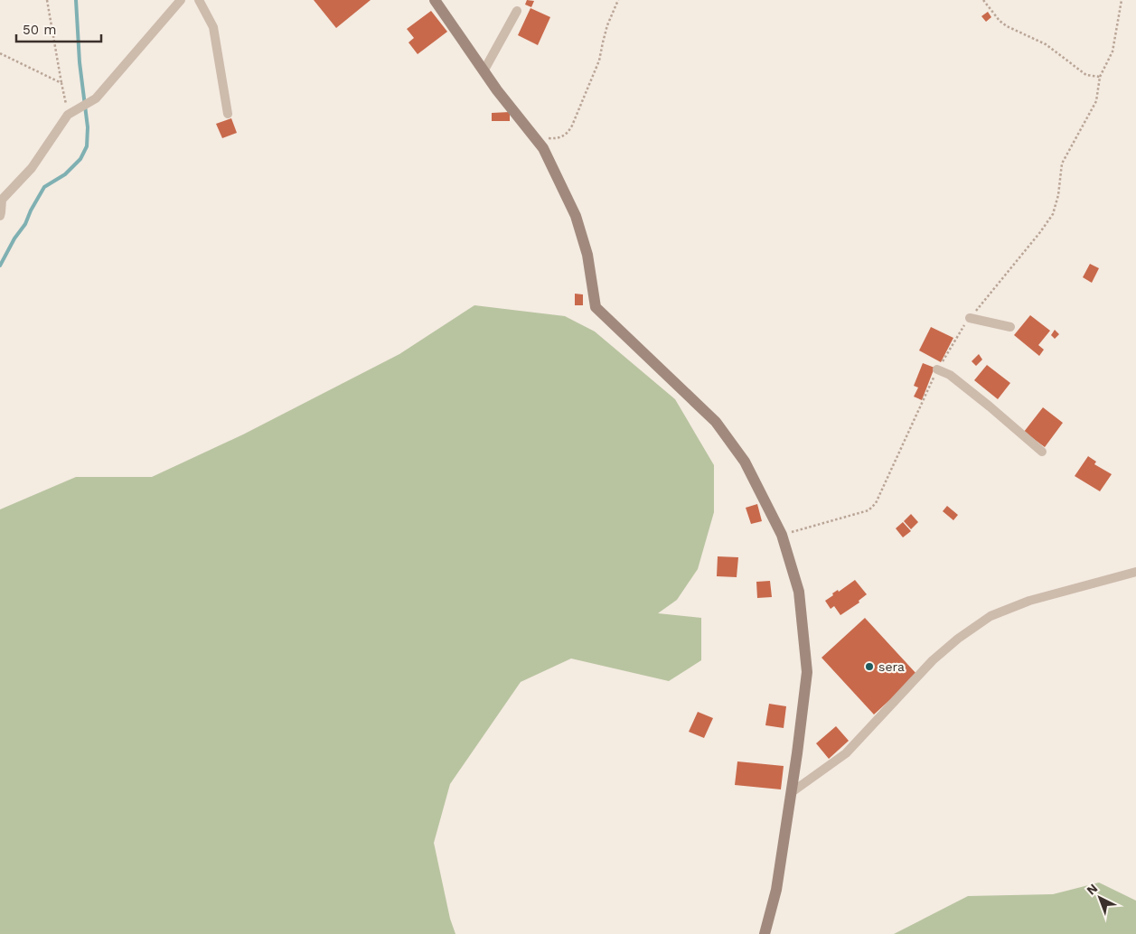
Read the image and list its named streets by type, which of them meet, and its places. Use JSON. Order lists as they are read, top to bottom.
{
  "places": ["sera"],
  "scale_bar": "50 m",
  "north": "top left"
}
